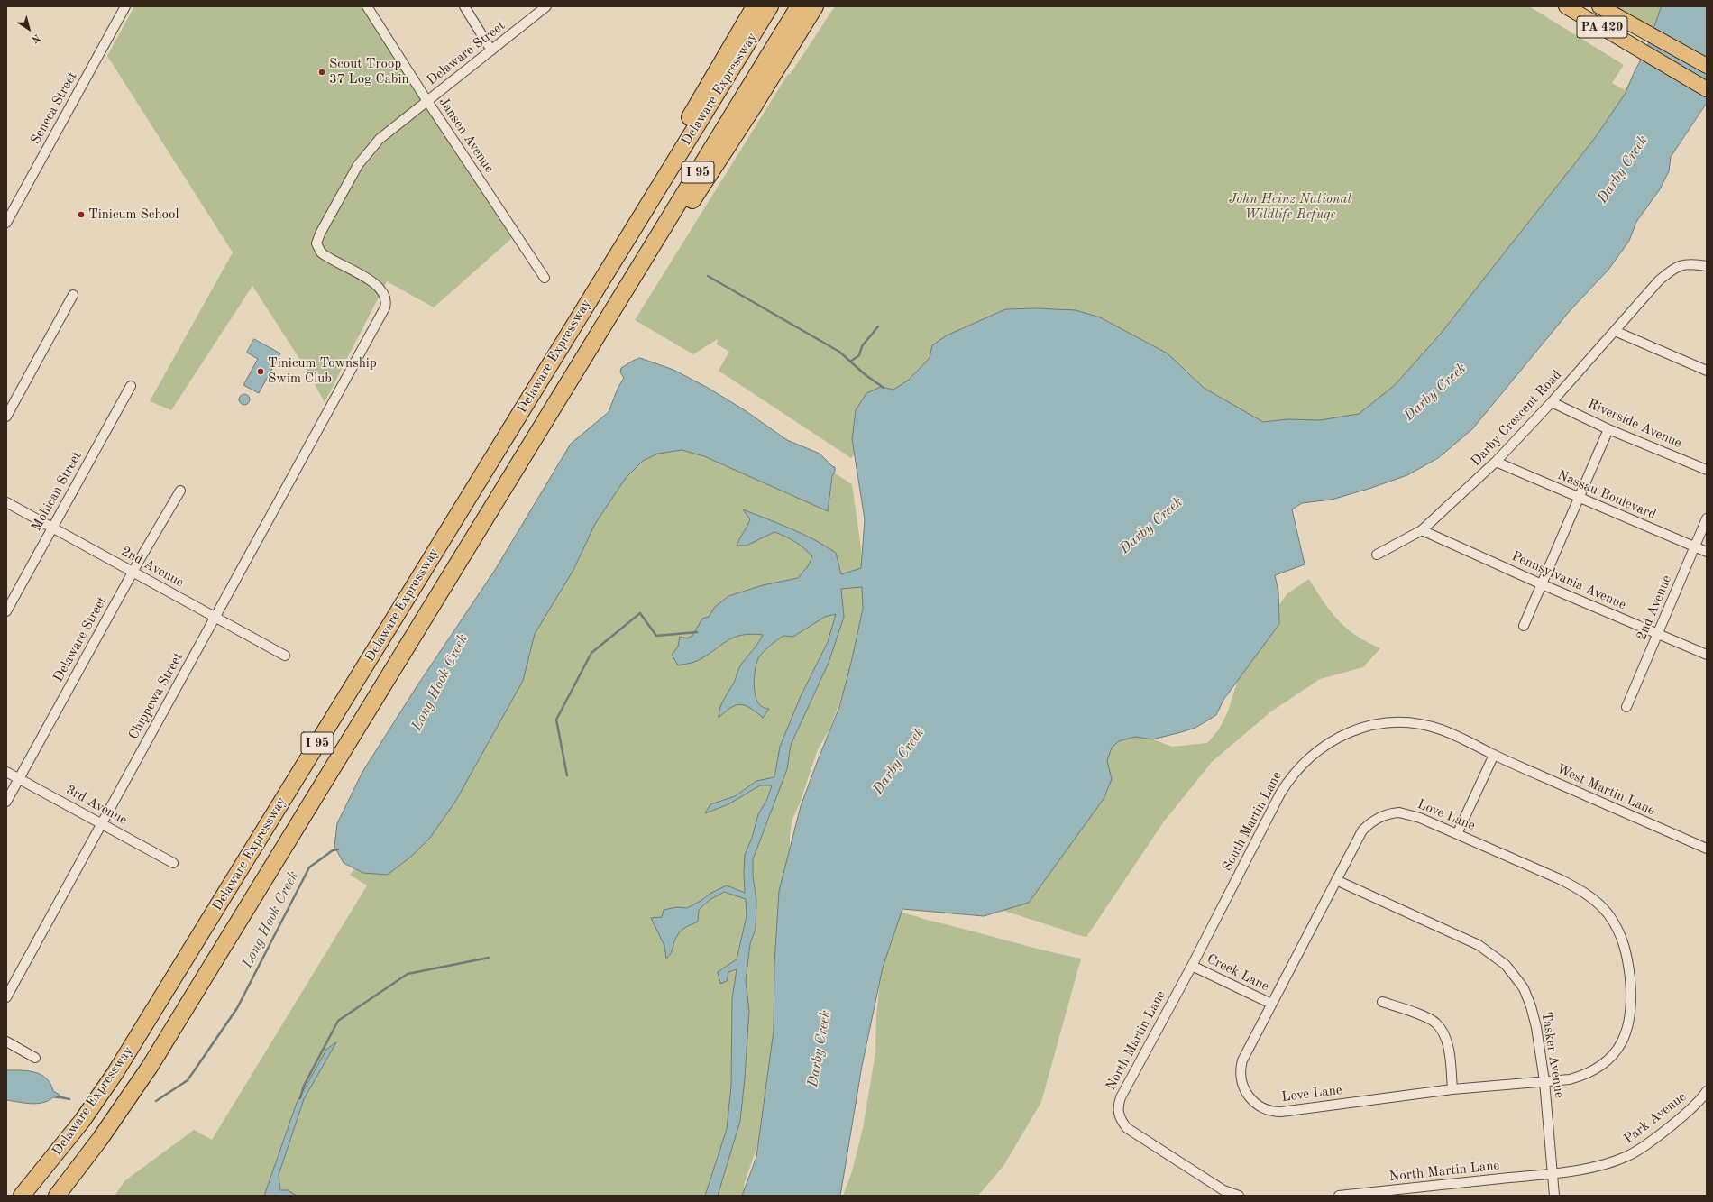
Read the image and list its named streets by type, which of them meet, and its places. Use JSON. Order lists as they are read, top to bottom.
{
  "streets": {
    "highway": ["Delaware Expressway", "I 95"],
    "main road": ["PA 420"],
    "street": [
      "Delaware Street",
      "Seneca Street",
      "Jansen Avenue",
      "Darby Crescent Road",
      "Riverside Avenue",
      "Mohican Street",
      "Nassau Boulevard",
      "2nd Avenue",
      "Pennsylvania Avenue",
      "Chippewa Street",
      "West Martin Lane",
      "3rd Avenue",
      "Love Lane",
      "South Martin Lane",
      "Creek Lane",
      "North Martin Lane",
      "Tasker Avenue",
      "Park Avenue"
    ]
  },
  "crossings": [
    ["Delaware Street", "Jansen Avenue"],
    ["Delaware Street", "2nd Avenue"],
    ["Delaware Street", "Chippewa Street"],
    ["Delaware Street", "3rd Avenue"],
    ["Darby Crescent Road", "Riverside Avenue"],
    ["Darby Crescent Road", "Nassau Boulevard"],
    ["Darby Crescent Road", "Pennsylvania Avenue"],
    ["Mohican Street", "2nd Avenue"],
    ["Nassau Boulevard", "2nd Avenue"],
    ["2nd Avenue", "Pennsylvania Avenue"],
    ["2nd Avenue", "Chippewa Street"],
    ["Chippewa Street", "3rd Avenue"],
    ["West Martin Lane", "South Martin Lane"],
    ["Love Lane", "Creek Lane"],
    ["Love Lane", "Tasker Avenue"],
    ["South Martin Lane", "Creek Lane"],
    ["South Martin Lane", "North Martin Lane"],
    ["Creek Lane", "North Martin Lane"],
    ["North Martin Lane", "Tasker Avenue"],
    ["North Martin Lane", "Park Avenue"],
    ["Tasker Avenue", "Park Avenue"]
  ],
  "water": ["Darby Creek", "Long Hook Creek"],
  "parks": ["John Heinz National Wildlife Refuge"],
  "places": ["Scout Troop 37 Log Cabin", "Tinicum School", "Tinicum Township Swim Club"],
  "north": "bottom right"
}
